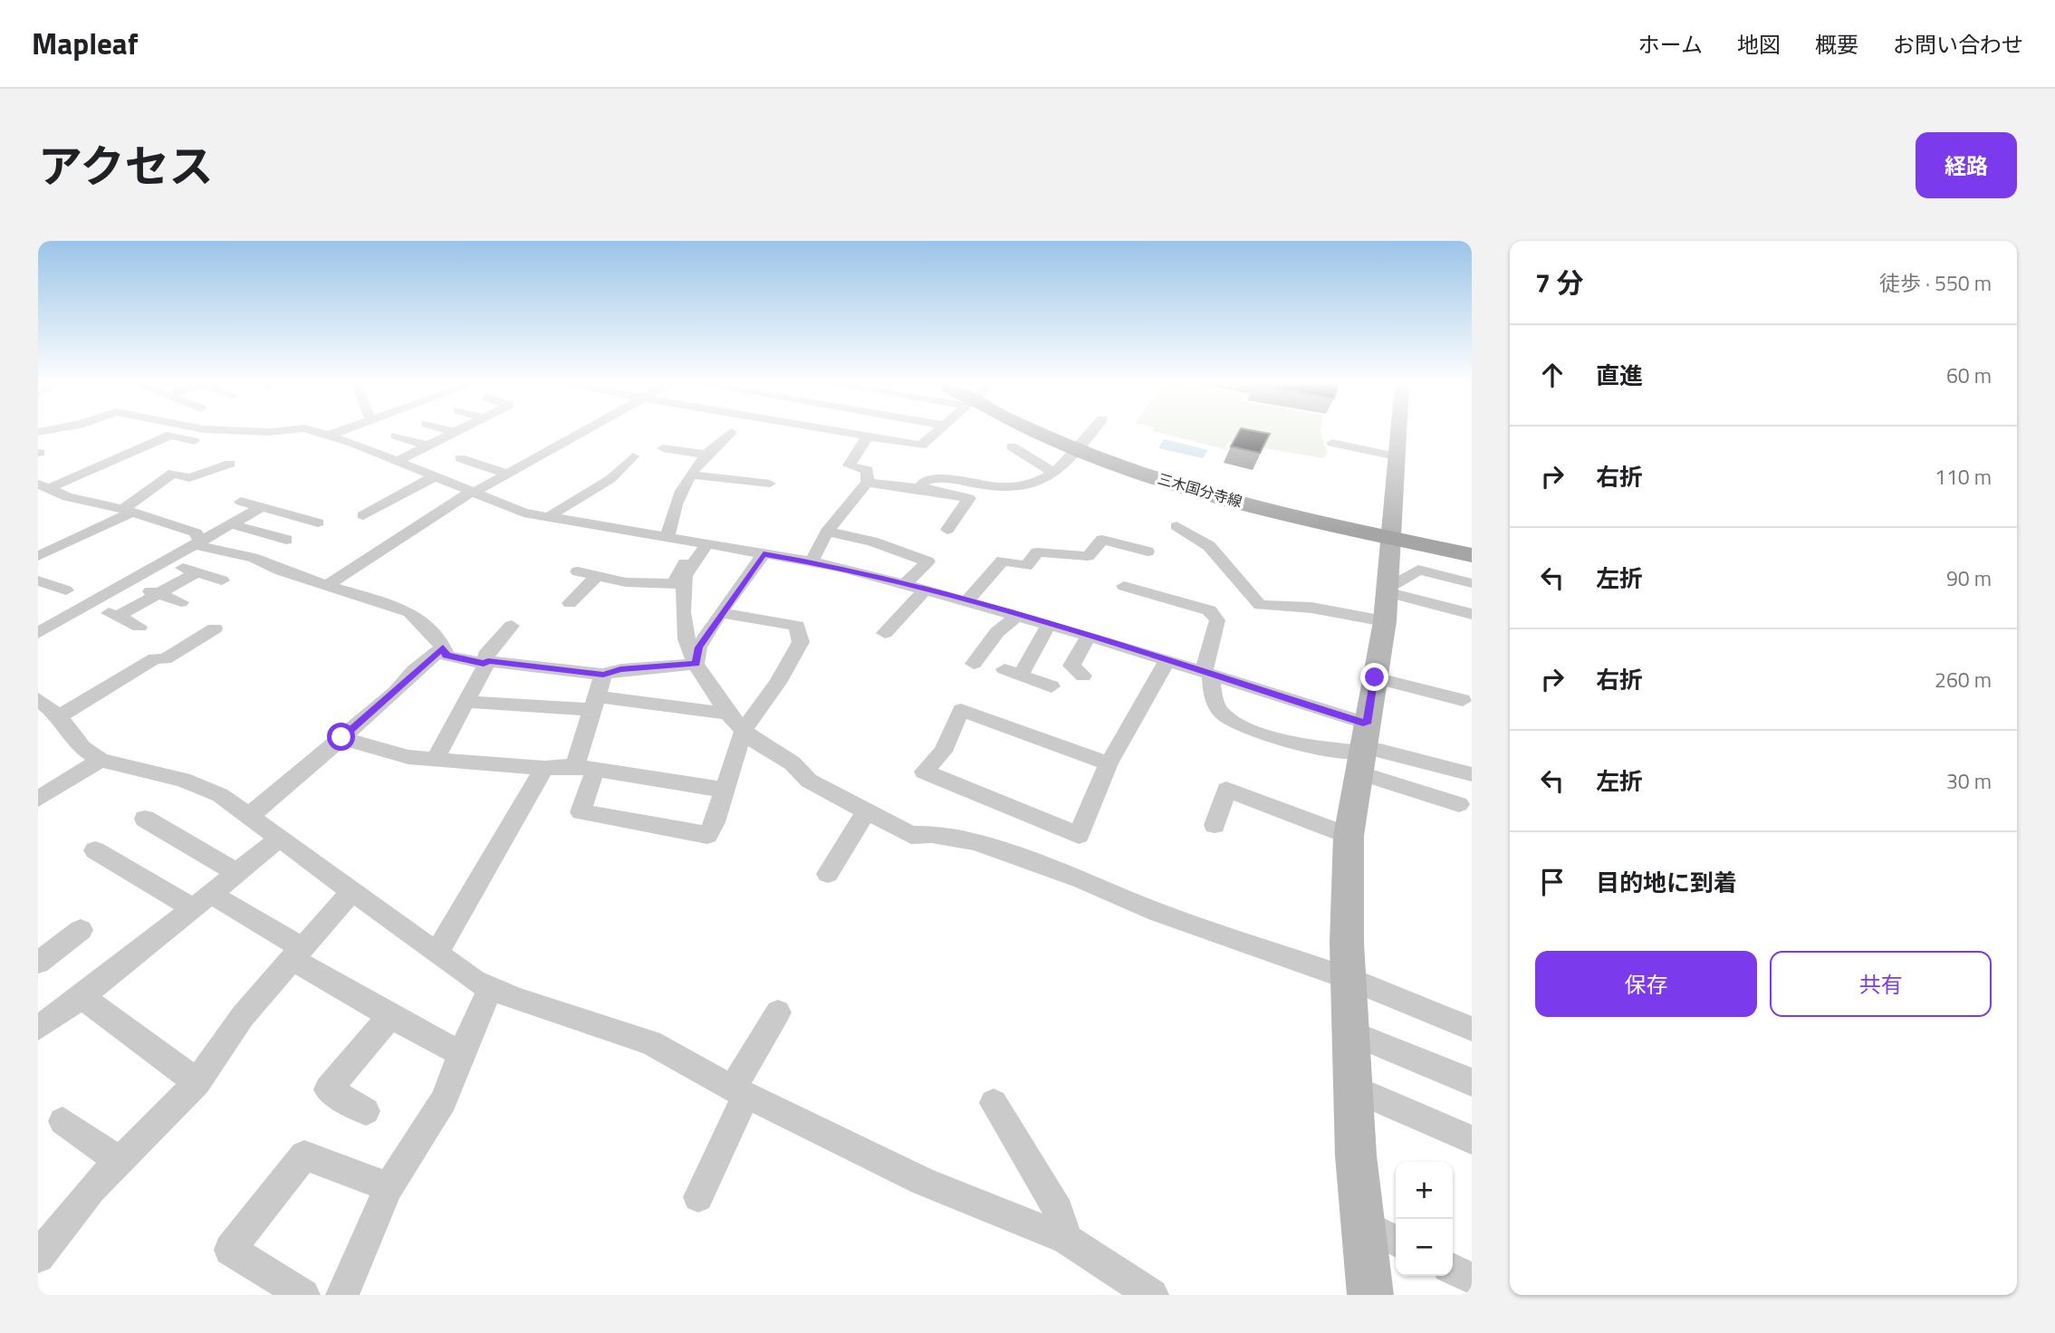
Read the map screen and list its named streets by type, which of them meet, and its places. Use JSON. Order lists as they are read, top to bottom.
{
  "streets": {
    "main road": ["三木国分寺線"]
  },
  "page": {
    "header": "Mapleaf",
    "nav": [
      "ホーム",
      "地図",
      "概要",
      "お問い合わせ"
    ],
    "title": "アクセス",
    "buttons": [
      "経路",
      ["保存", "共有"]
    ],
    "heading": ["7 分", "徒歩 · 550 m"],
    "list": [
      ["直進", "60 m"],
      ["右折", "110 m"],
      ["左折", "90 m"],
      ["右折", "260 m"],
      ["左折", "30 m"],
      "目的地に到着"
    ],
    "map_buttons": ["+", "−"]
  }
}
